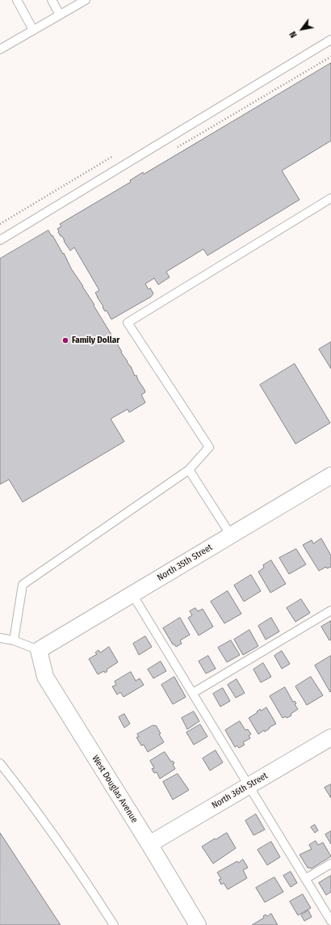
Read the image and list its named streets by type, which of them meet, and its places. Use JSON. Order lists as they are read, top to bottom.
{
  "streets": {
    "street": ["North 35th Street", "West Douglas Avenue", "North 36th Street"]
  },
  "crossings": [
    ["North 35th Street", "West Douglas Avenue"],
    ["West Douglas Avenue", "North 36th Street"]
  ],
  "places": ["Family Dollar"],
  "north": "bottom left"
}
